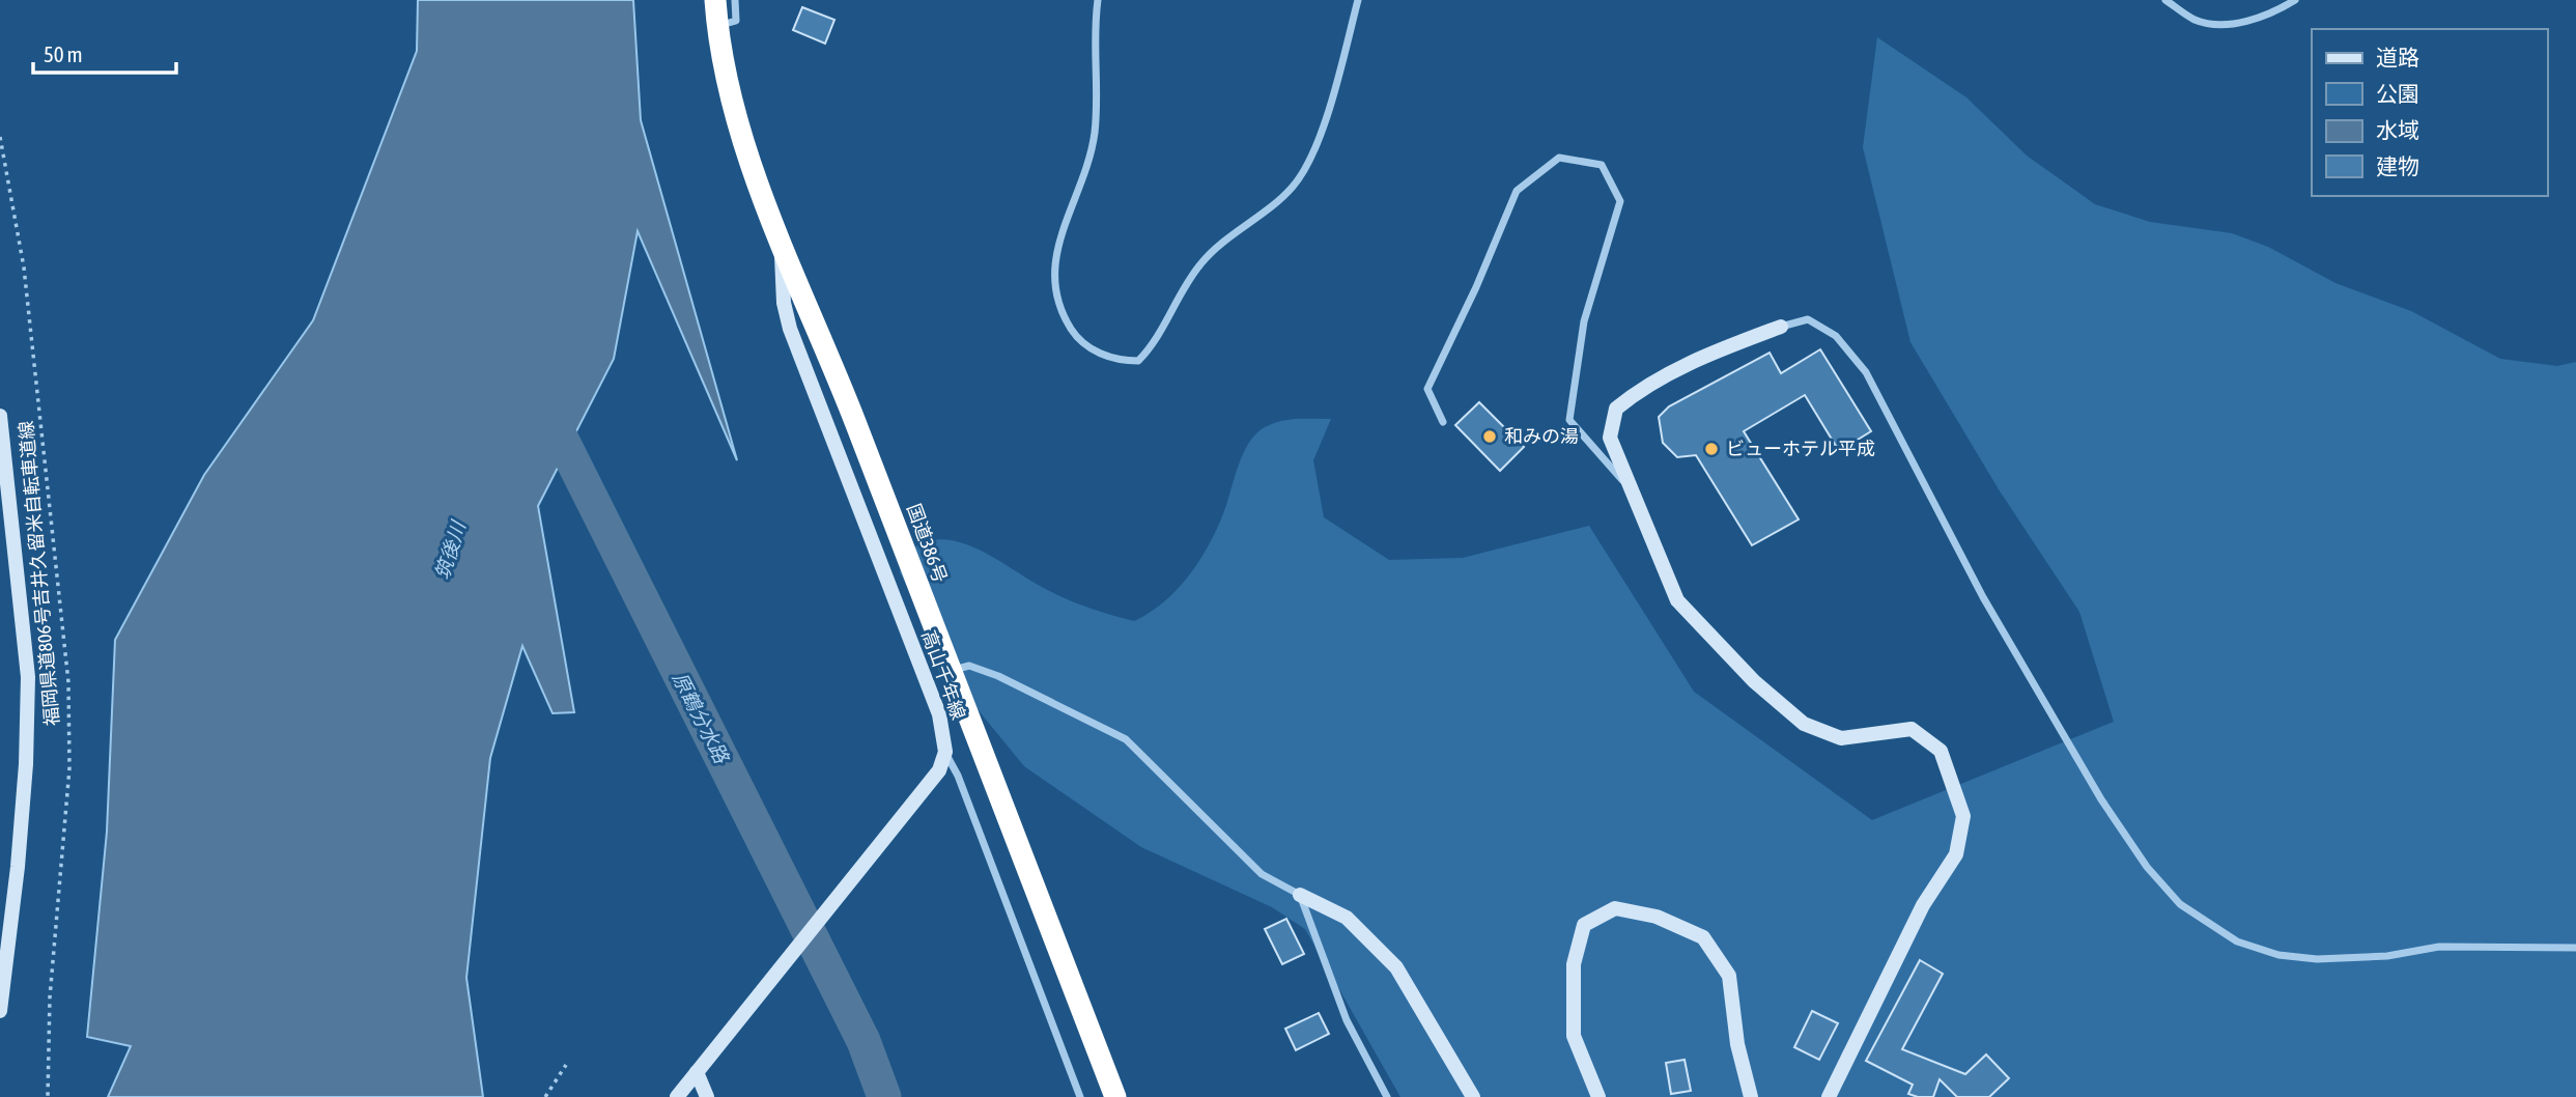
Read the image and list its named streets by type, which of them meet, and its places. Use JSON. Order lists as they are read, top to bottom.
{
  "streets": {
    "highway": ["国道386号"],
    "street": ["高山千年線"],
    "path": ["福岡県道806号吉井久留米自転車道線"]
  },
  "crossings": [
    ["国道386号", "高山千年線"]
  ],
  "water": ["筑後川", "原鶴分水路"],
  "places": ["和みの湯", "ビューホテル平成"],
  "legend": [
    "道路",
    "公園",
    "水域",
    "建物"
  ],
  "scale_bar": "50 m"
}
